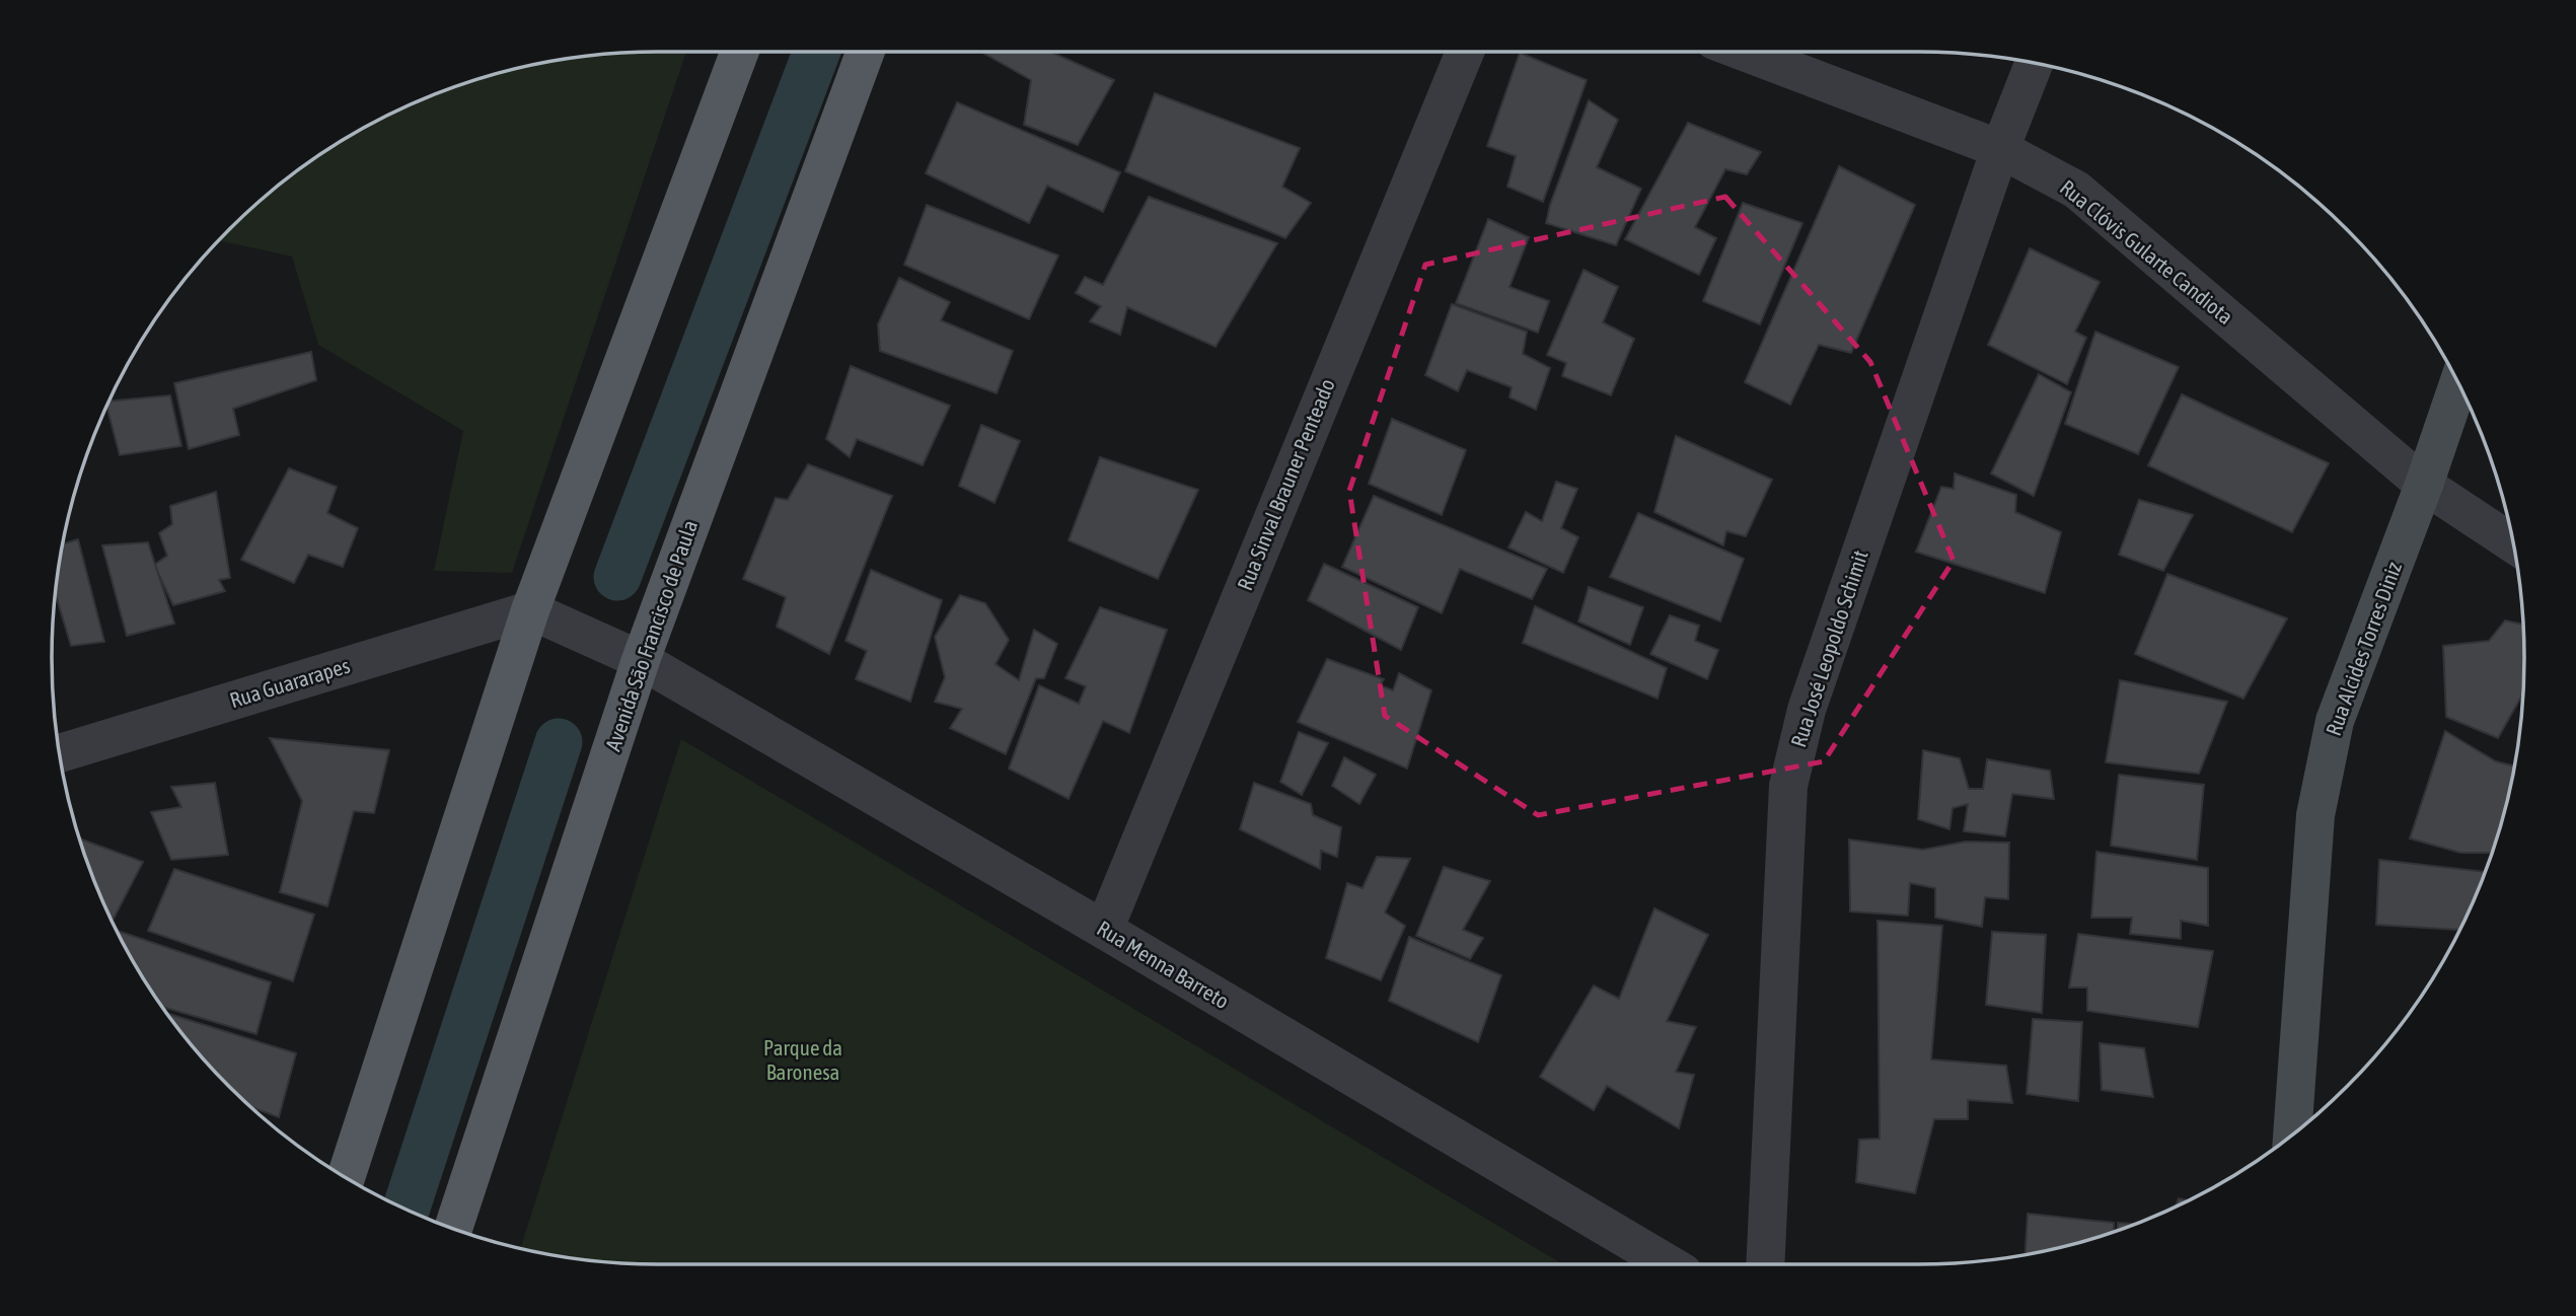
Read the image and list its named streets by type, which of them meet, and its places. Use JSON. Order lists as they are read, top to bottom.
{
  "streets": {
    "main road": ["Avenida São Francisco de Paula"],
    "street": [
      "Rua Clóvis Gularte Candiota",
      "Rua Sinval Brauner Penteado",
      "Rua José Leopoldo Schimit",
      "Rua Alcides Torres Diniz",
      "Rua Guararapes",
      "Rua Menna Barreto"
    ]
  },
  "crossings": [
    ["Rua Clóvis Gularte Candiota", "Rua José Leopoldo Schimit"],
    ["Rua Clóvis Gularte Candiota", "Rua Alcides Torres Diniz"],
    ["Rua Sinval Brauner Penteado", "Rua Menna Barreto"],
    ["Avenida São Francisco de Paula", "Rua Menna Barreto"],
    ["Rua Guararapes", "Rua Menna Barreto"]
  ],
  "parks": ["Parque da Baronesa"]
}
